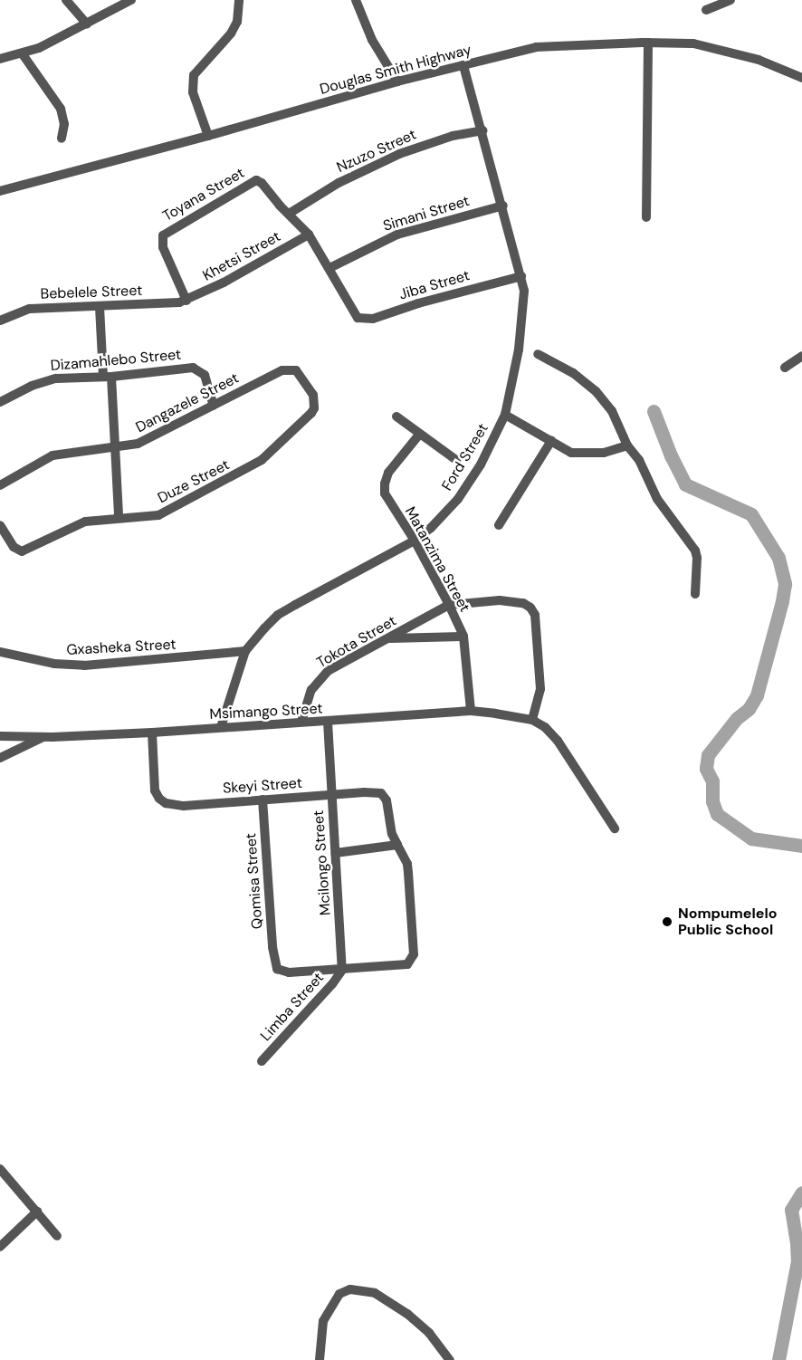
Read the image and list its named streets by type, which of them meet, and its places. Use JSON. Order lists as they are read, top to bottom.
{
  "streets": {
    "street": [
      "Douglas Smith Highway",
      "Nzuzo Street",
      "Toyana Street",
      "Simani Street",
      "Khetsi Street",
      "Jiba Street",
      "Bebelele Street",
      "Dizamahlebo Street",
      "Dangazele Street",
      "Ford Street",
      "Duze Street",
      "Matanzima Street",
      "Tokota Street",
      "Gxasheka Street",
      "Msimango Street",
      "Skeyi Street",
      "Mcilongo Street",
      "Qomisa Street",
      "Limba Street"
    ]
  },
  "crossings": [
    ["Douglas Smith Highway", "Ford Street"],
    ["Nzuzo Street", "Toyana Street"],
    ["Nzuzo Street", "Ford Street"],
    ["Toyana Street", "Simani Street"],
    ["Toyana Street", "Khetsi Street"],
    ["Toyana Street", "Jiba Street"],
    ["Toyana Street", "Bebelele Street"],
    ["Simani Street", "Ford Street"],
    ["Khetsi Street", "Bebelele Street"],
    ["Jiba Street", "Ford Street"],
    ["Dizamahlebo Street", "Dangazele Street"],
    ["Dangazele Street", "Duze Street"],
    ["Ford Street", "Matanzima Street"],
    ["Ford Street", "Gxasheka Street"],
    ["Ford Street", "Msimango Street"],
    ["Matanzima Street", "Tokota Street"],
    ["Matanzima Street", "Msimango Street"],
    ["Tokota Street", "Msimango Street"],
    ["Msimango Street", "Skeyi Street"],
    ["Msimango Street", "Mcilongo Street"],
    ["Skeyi Street", "Mcilongo Street"],
    ["Skeyi Street", "Qomisa Street"],
    ["Skeyi Street", "Limba Street"],
    ["Mcilongo Street", "Limba Street"],
    ["Qomisa Street", "Limba Street"]
  ],
  "places": ["Nompumelelo Public School"]
}
